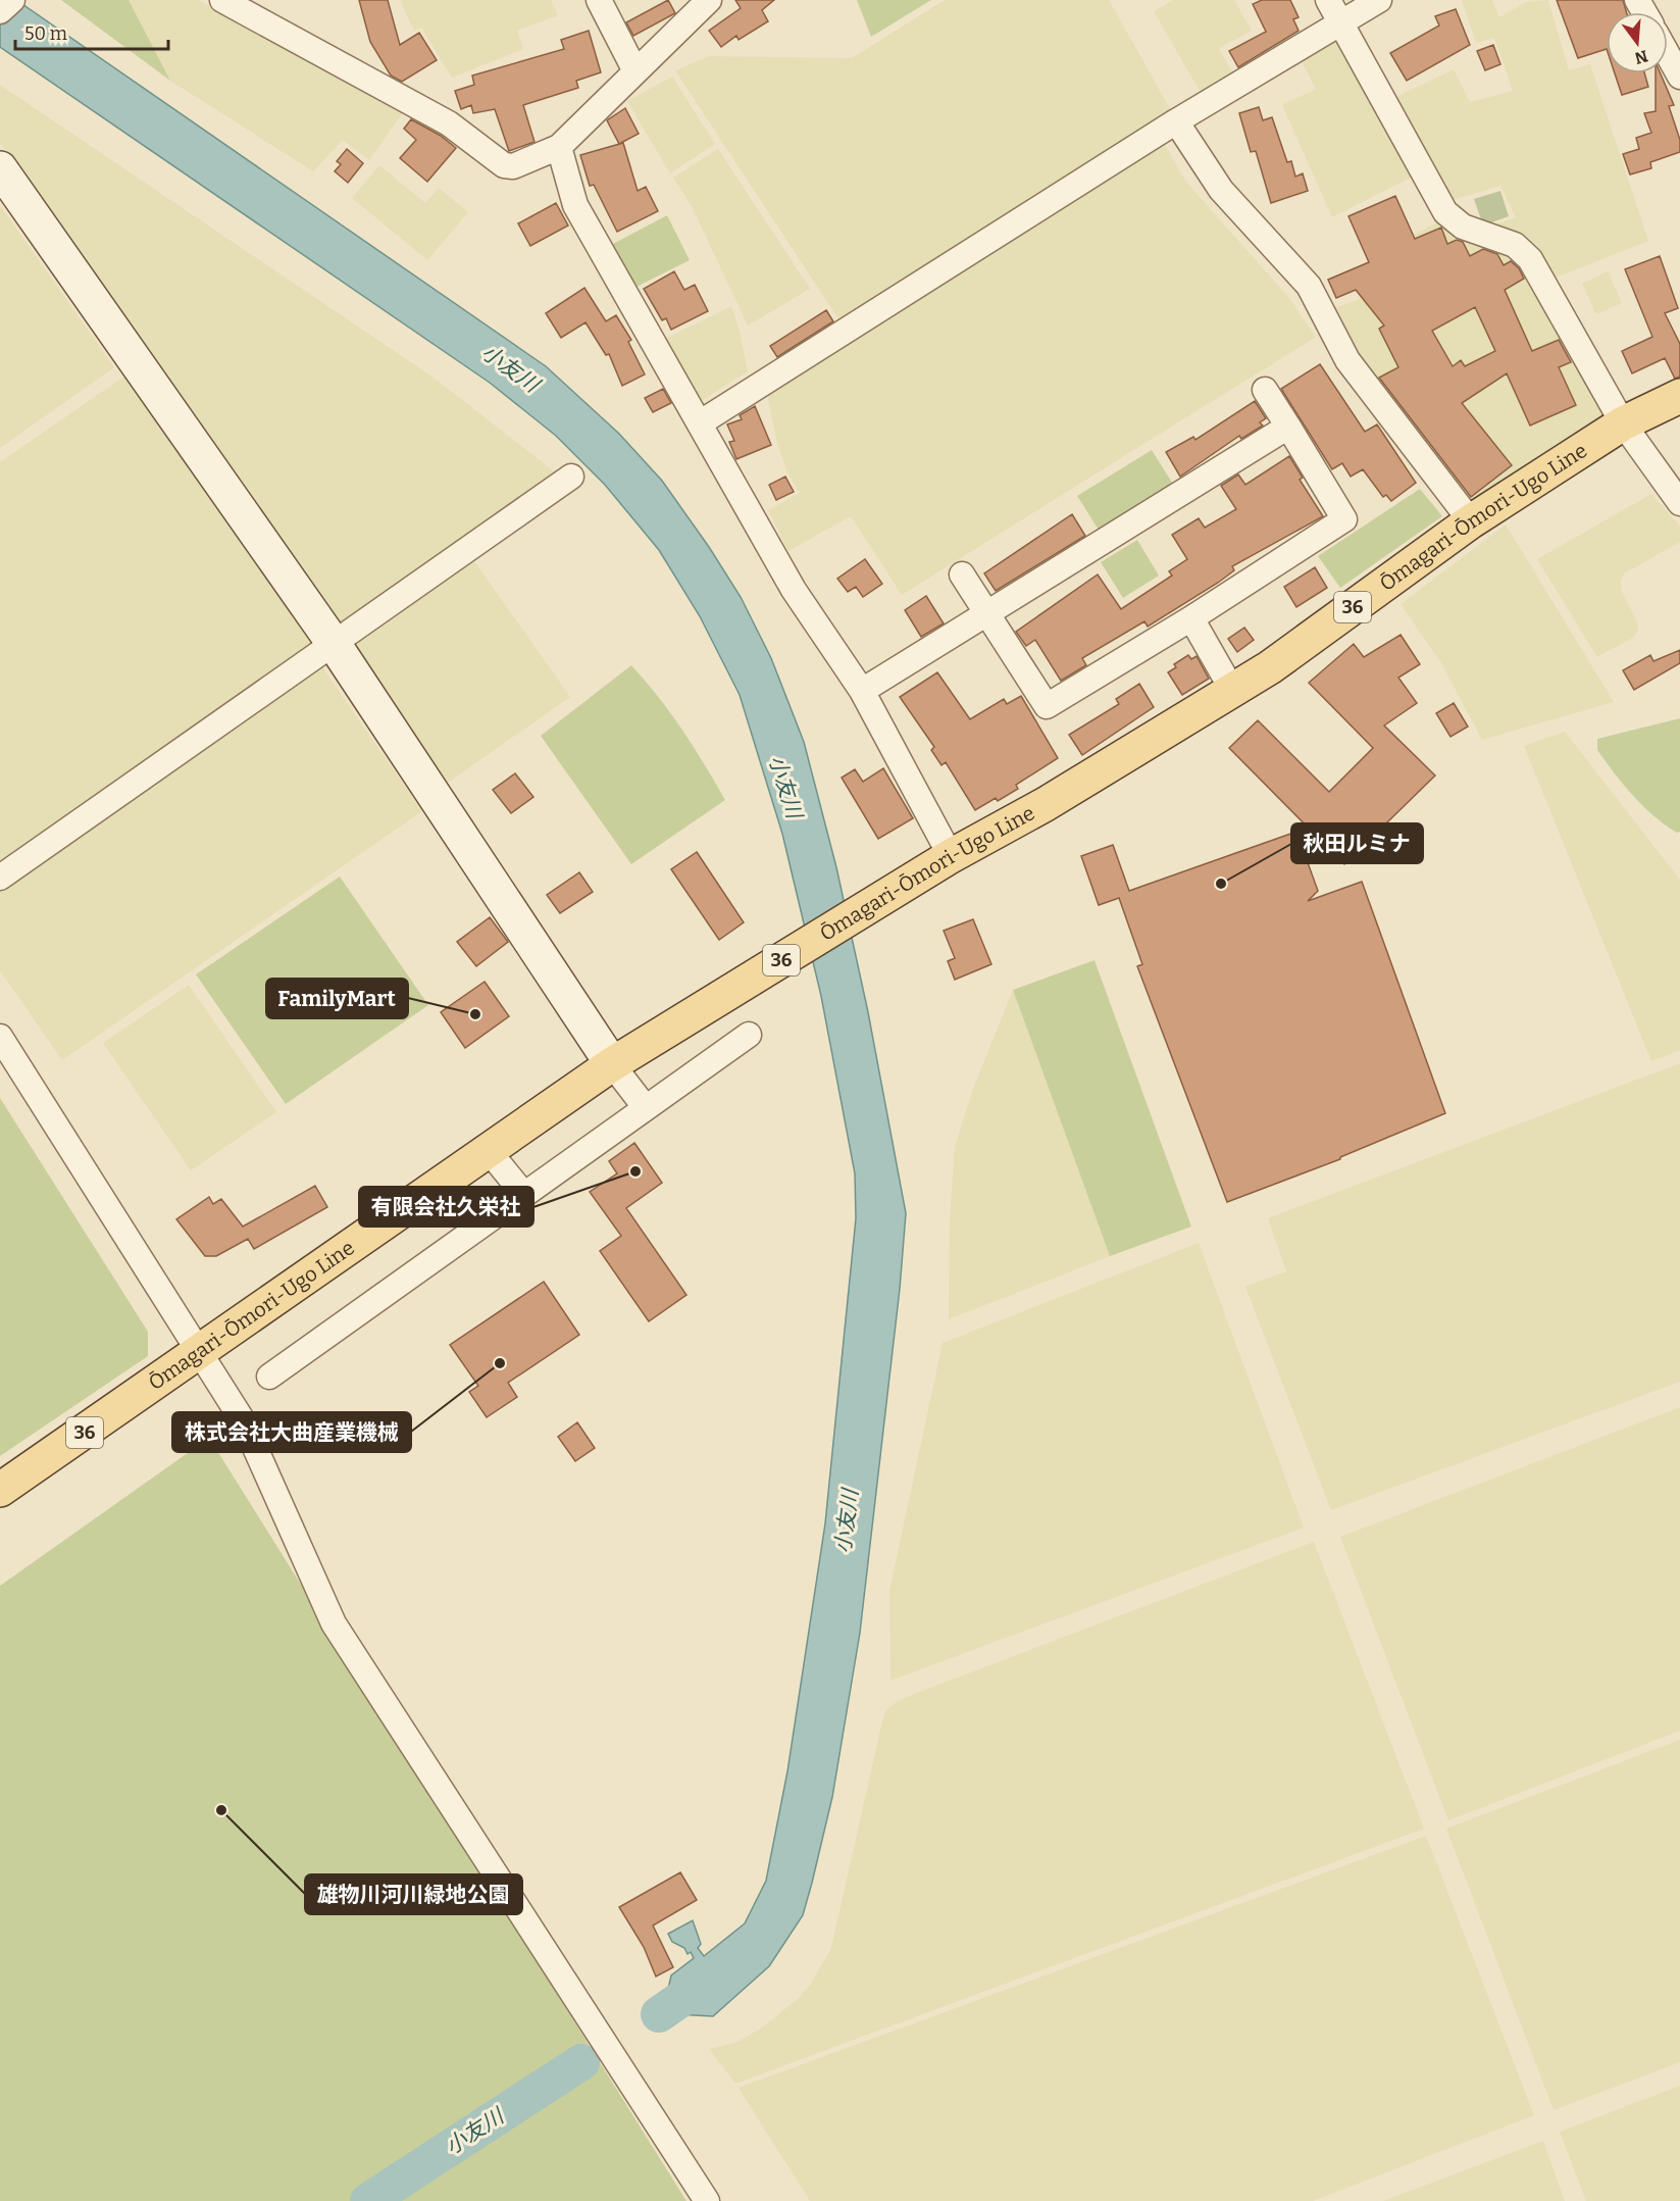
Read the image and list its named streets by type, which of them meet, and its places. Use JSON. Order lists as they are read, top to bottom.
{
  "streets": {
    "main road": ["Ōmagari-Ōmori-Ugo Line", "36"]
  },
  "water": ["小友川"],
  "places": [
    "秋田ルミナ",
    "FamilyMart",
    "有限会社久栄社",
    "株式会社大曲産業機械",
    "雄物川河川緑地公園"
  ],
  "scale_bar": "50 m",
  "north": "bottom"
}
